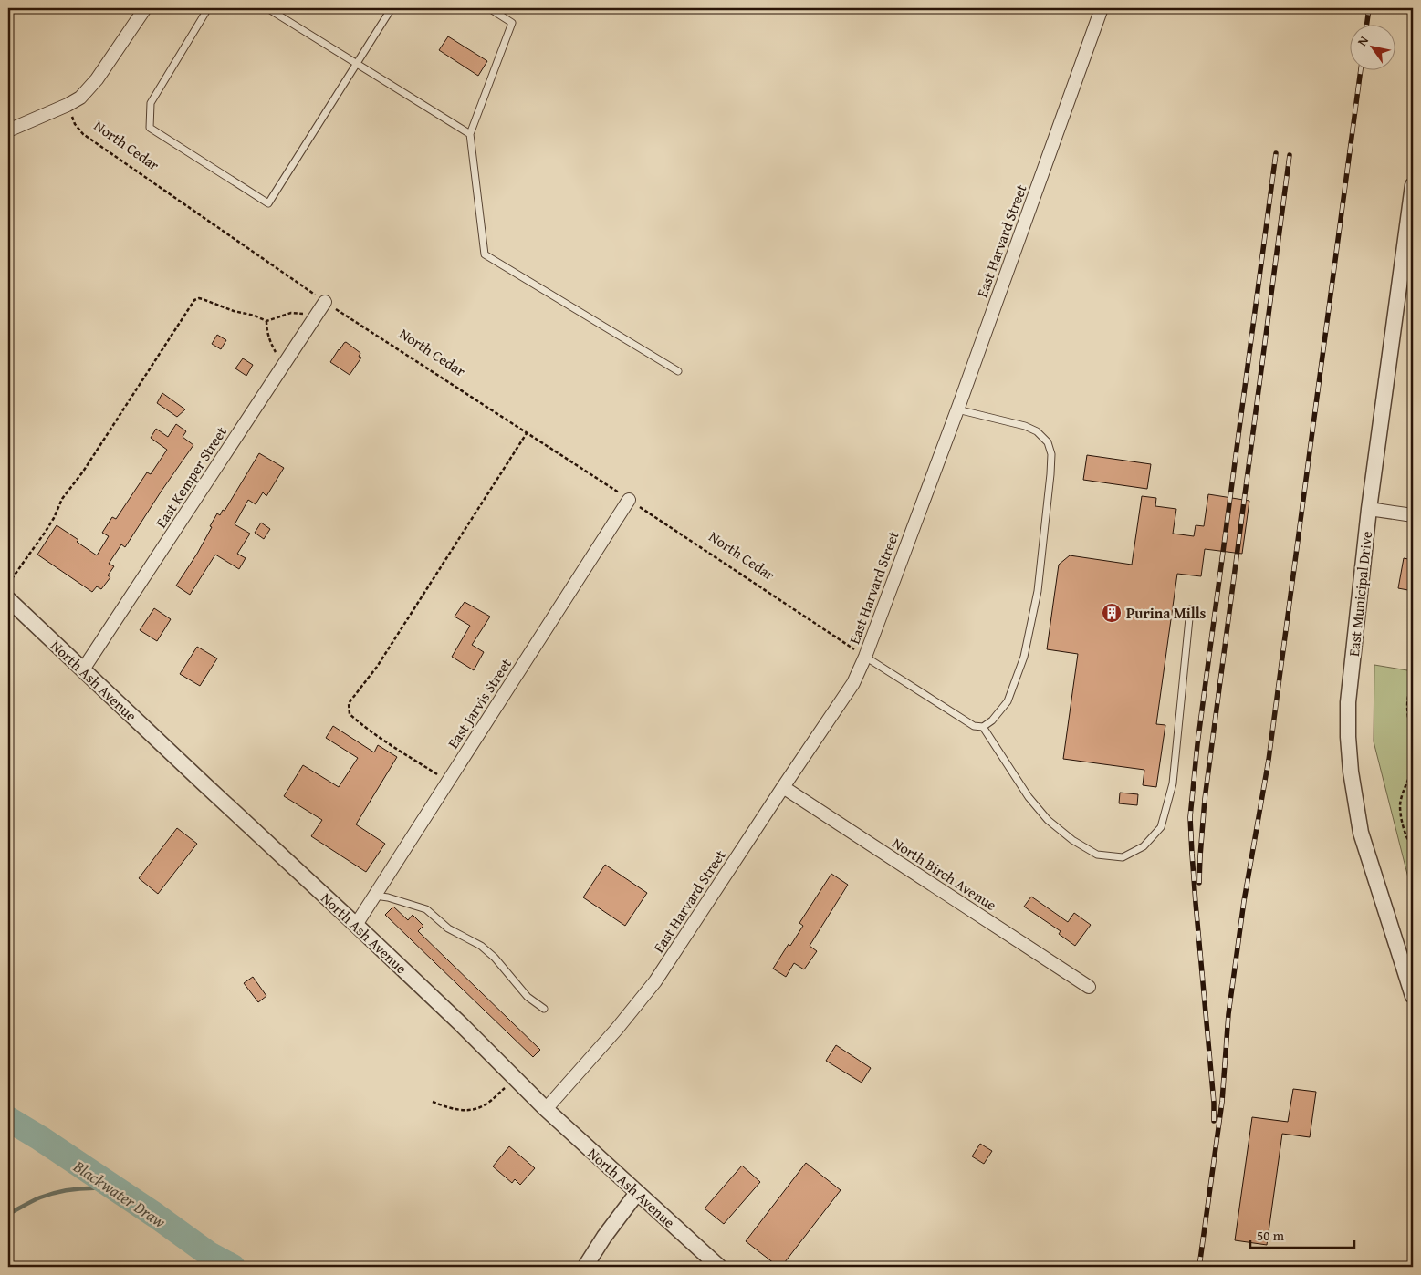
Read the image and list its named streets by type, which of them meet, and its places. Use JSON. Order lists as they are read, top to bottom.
{
  "streets": {
    "street": [
      "East Harvard Street",
      "East Kemper Street",
      "East Municipal Drive",
      "North Ash Avenue",
      "East Jarvis Street",
      "North Birch Avenue"
    ],
    "path": ["North Cedar"]
  },
  "crossings": [
    ["North Cedar", "East Harvard Street"],
    ["North Cedar", "East Kemper Street"],
    ["North Cedar", "East Jarvis Street"],
    ["East Harvard Street", "North Ash Avenue"],
    ["East Harvard Street", "North Birch Avenue"],
    ["East Kemper Street", "North Ash Avenue"],
    ["North Ash Avenue", "East Jarvis Street"]
  ],
  "water": ["Blackwater Draw"],
  "places": {
    "building": ["Purina Mills"]
  },
  "scale_bar": "50 m",
  "north": "top left"
}
